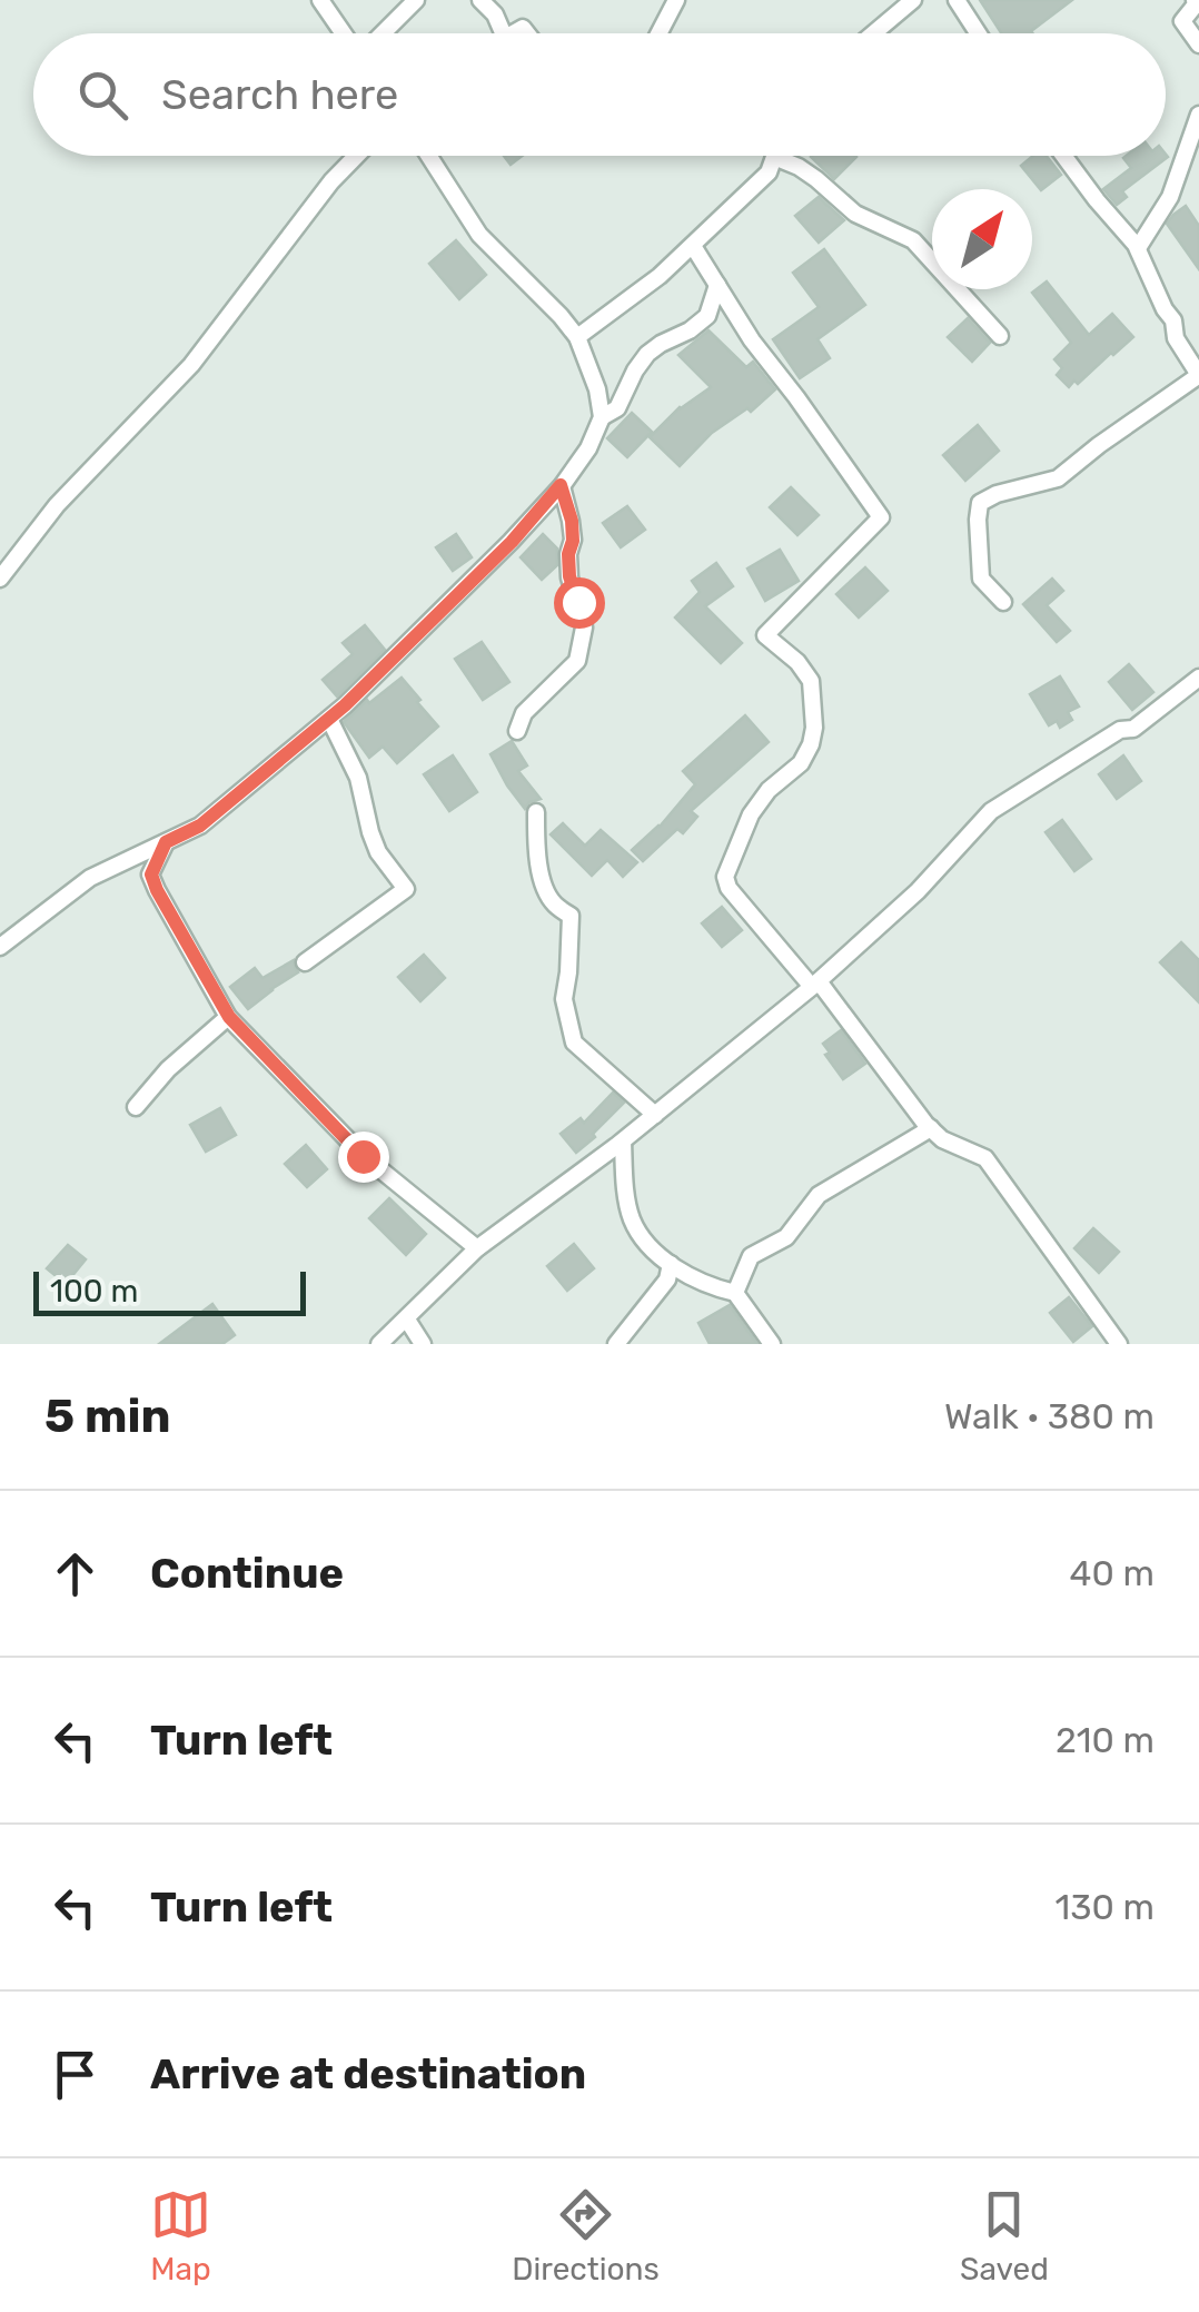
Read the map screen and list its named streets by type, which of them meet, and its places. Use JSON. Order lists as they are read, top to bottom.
{
  "scale_bar": "100 m",
  "north": "top right",
  "page": {
    "search": "Search here",
    "scale": "100 m",
    "heading": ["5 min", "Walk · 380 m"],
    "list": [
      ["Continue", "40 m"],
      ["Turn left", "210 m"],
      ["Turn left", "130 m"],
      "Arrive at destination"
    ],
    "nav": ["Map", "Directions", "Saved"]
  }
}
